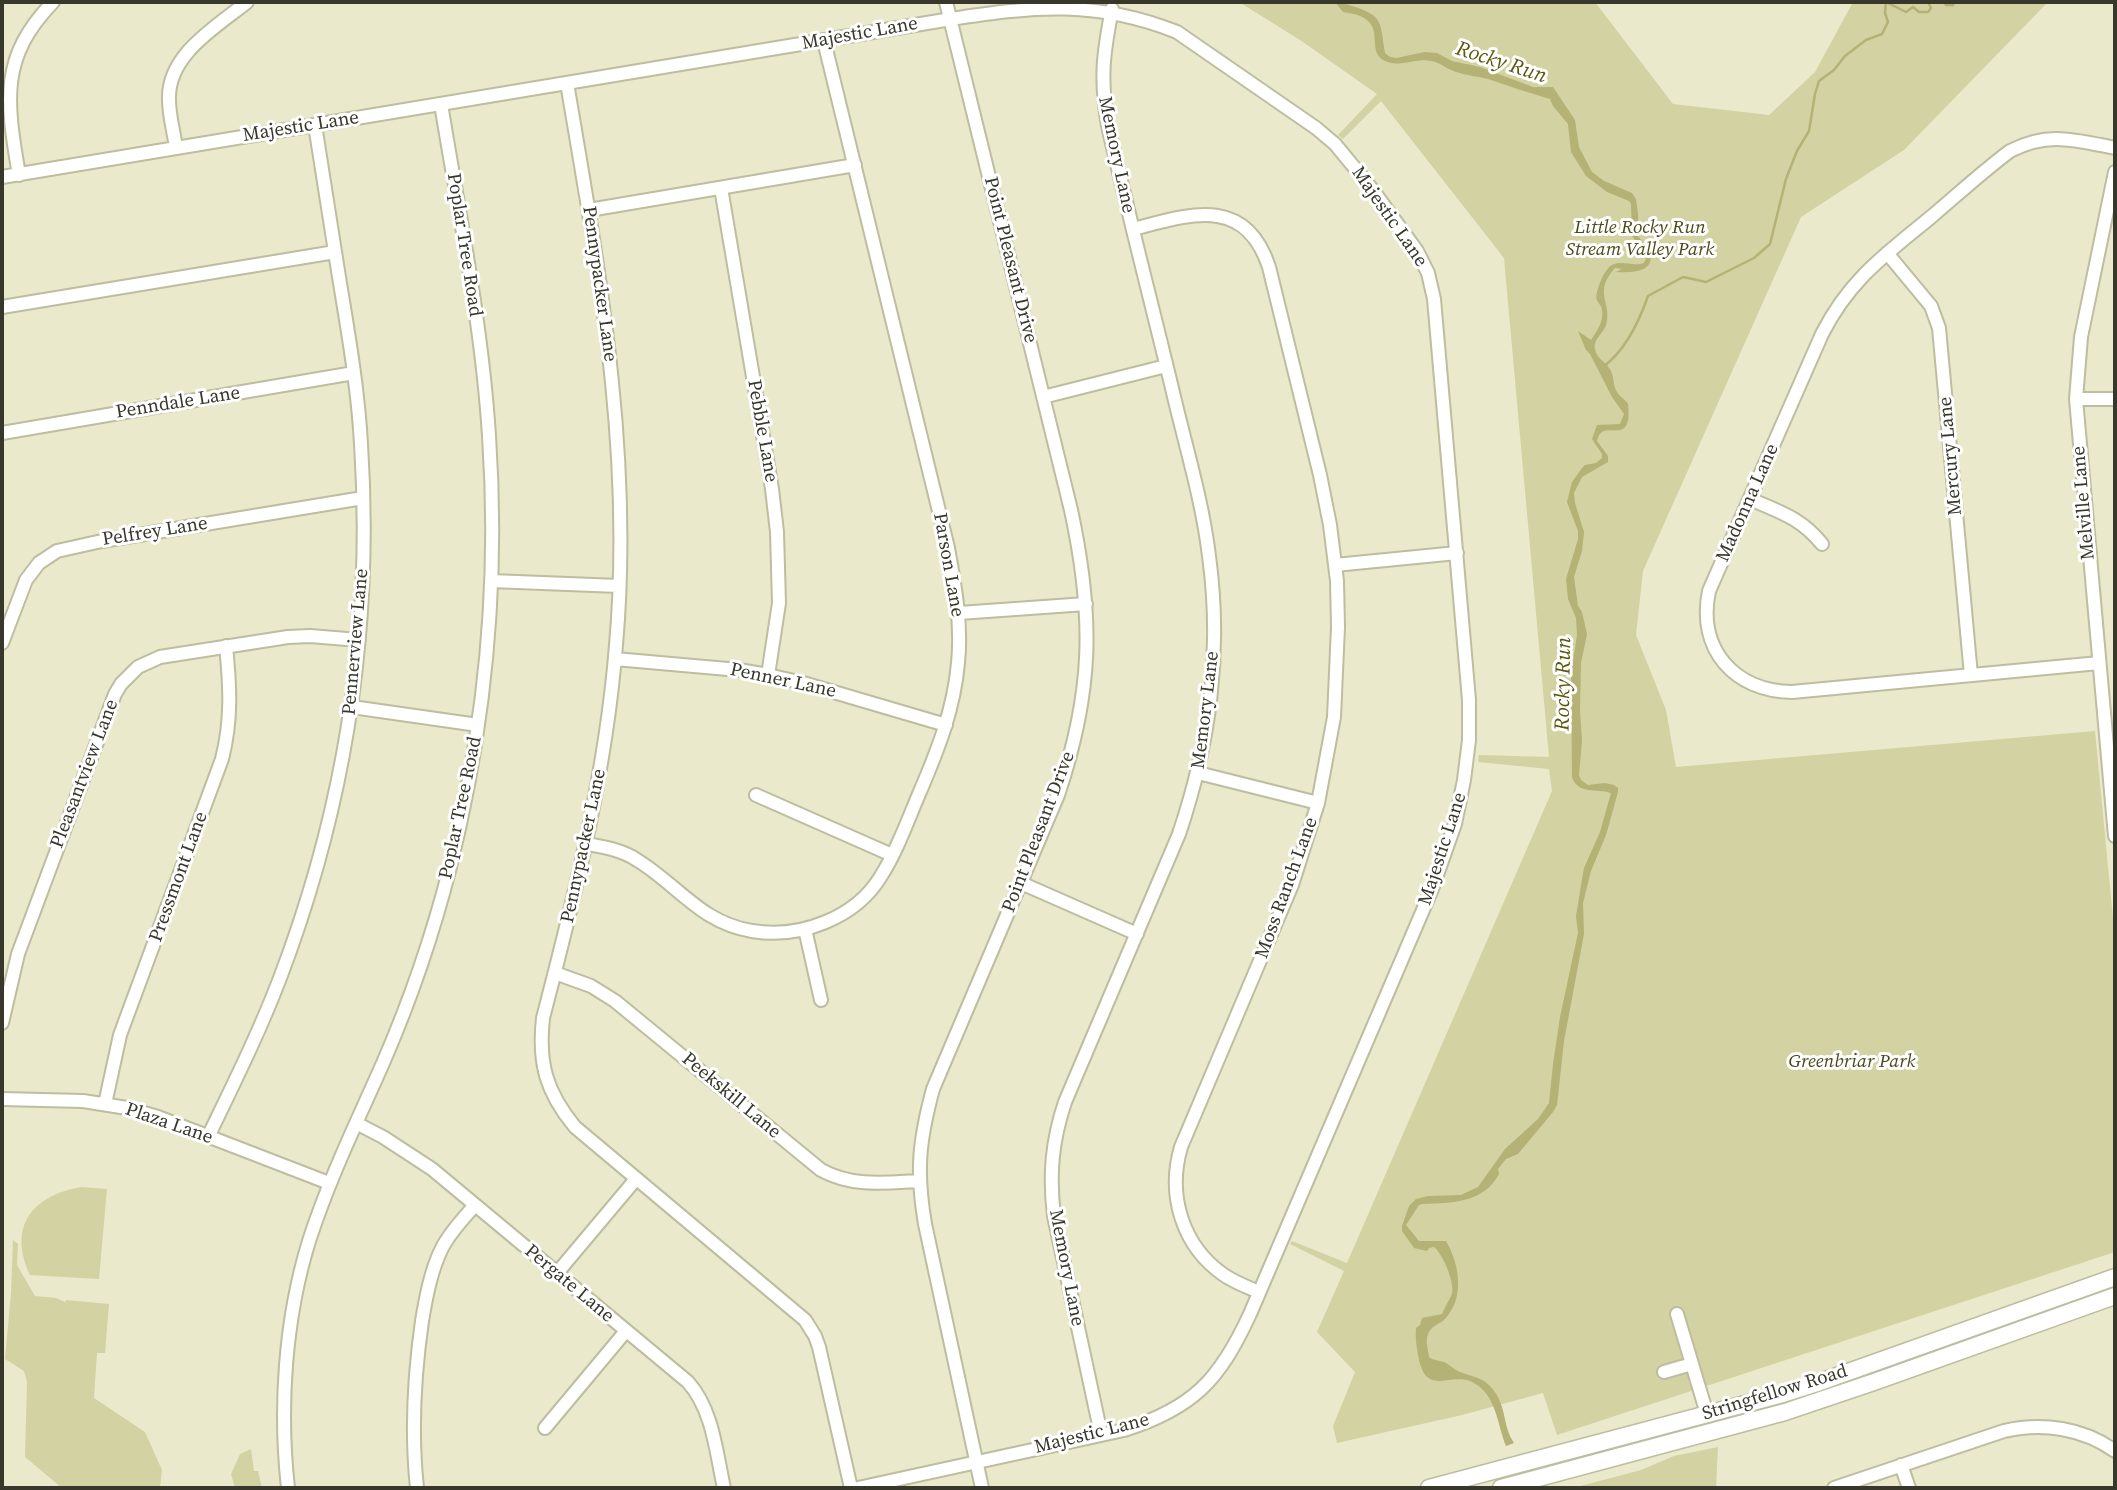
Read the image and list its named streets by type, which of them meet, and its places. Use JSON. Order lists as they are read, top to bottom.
{
  "streets": {
    "main road": ["Stringfellow Road"],
    "street": [
      "Majestic Lane",
      "Memory Lane",
      "Poplar Tree Road",
      "Point Pleasant Drive",
      "Pennypacker Lane",
      "Penndale Lane",
      "Pebble Lane",
      "Mercury Lane",
      "Madonna Lane",
      "Melville Lane",
      "Pelfrey Lane",
      "Parson Lane",
      "Pennerview Lane",
      "Penner Lane",
      "Pleasantview Lane",
      "Pressmont Lane",
      "Moss Ranch Lane",
      "Peekskill Lane",
      "Plaza Lane",
      "Pergate Lane"
    ]
  },
  "crossings": [
    ["Majestic Lane", "Memory Lane"],
    ["Majestic Lane", "Poplar Tree Road"],
    ["Majestic Lane", "Point Pleasant Drive"],
    ["Majestic Lane", "Pennypacker Lane"],
    ["Majestic Lane", "Parson Lane"],
    ["Majestic Lane", "Pennerview Lane"],
    ["Majestic Lane", "Moss Ranch Lane"],
    ["Memory Lane", "Moss Ranch Lane"],
    ["Poplar Tree Road", "Plaza Lane"],
    ["Poplar Tree Road", "Pergate Lane"],
    ["Point Pleasant Drive", "Peekskill Lane"],
    ["Pennypacker Lane", "Parson Lane"],
    ["Pennypacker Lane", "Penner Lane"],
    ["Pennypacker Lane", "Peekskill Lane"],
    ["Penndale Lane", "Pennerview Lane"],
    ["Pebble Lane", "Penner Lane"],
    ["Mercury Lane", "Madonna Lane"],
    ["Madonna Lane", "Melville Lane"],
    ["Pelfrey Lane", "Pennerview Lane"],
    ["Parson Lane", "Penner Lane"],
    ["Pennerview Lane", "Pleasantview Lane"],
    ["Pennerview Lane", "Plaza Lane"],
    ["Pleasantview Lane", "Pressmont Lane"],
    ["Pressmont Lane", "Plaza Lane"]
  ],
  "water": ["Rocky Run"],
  "parks": ["Little Rocky Run Stream Valley Park", "Greenbriar Park"]
}
